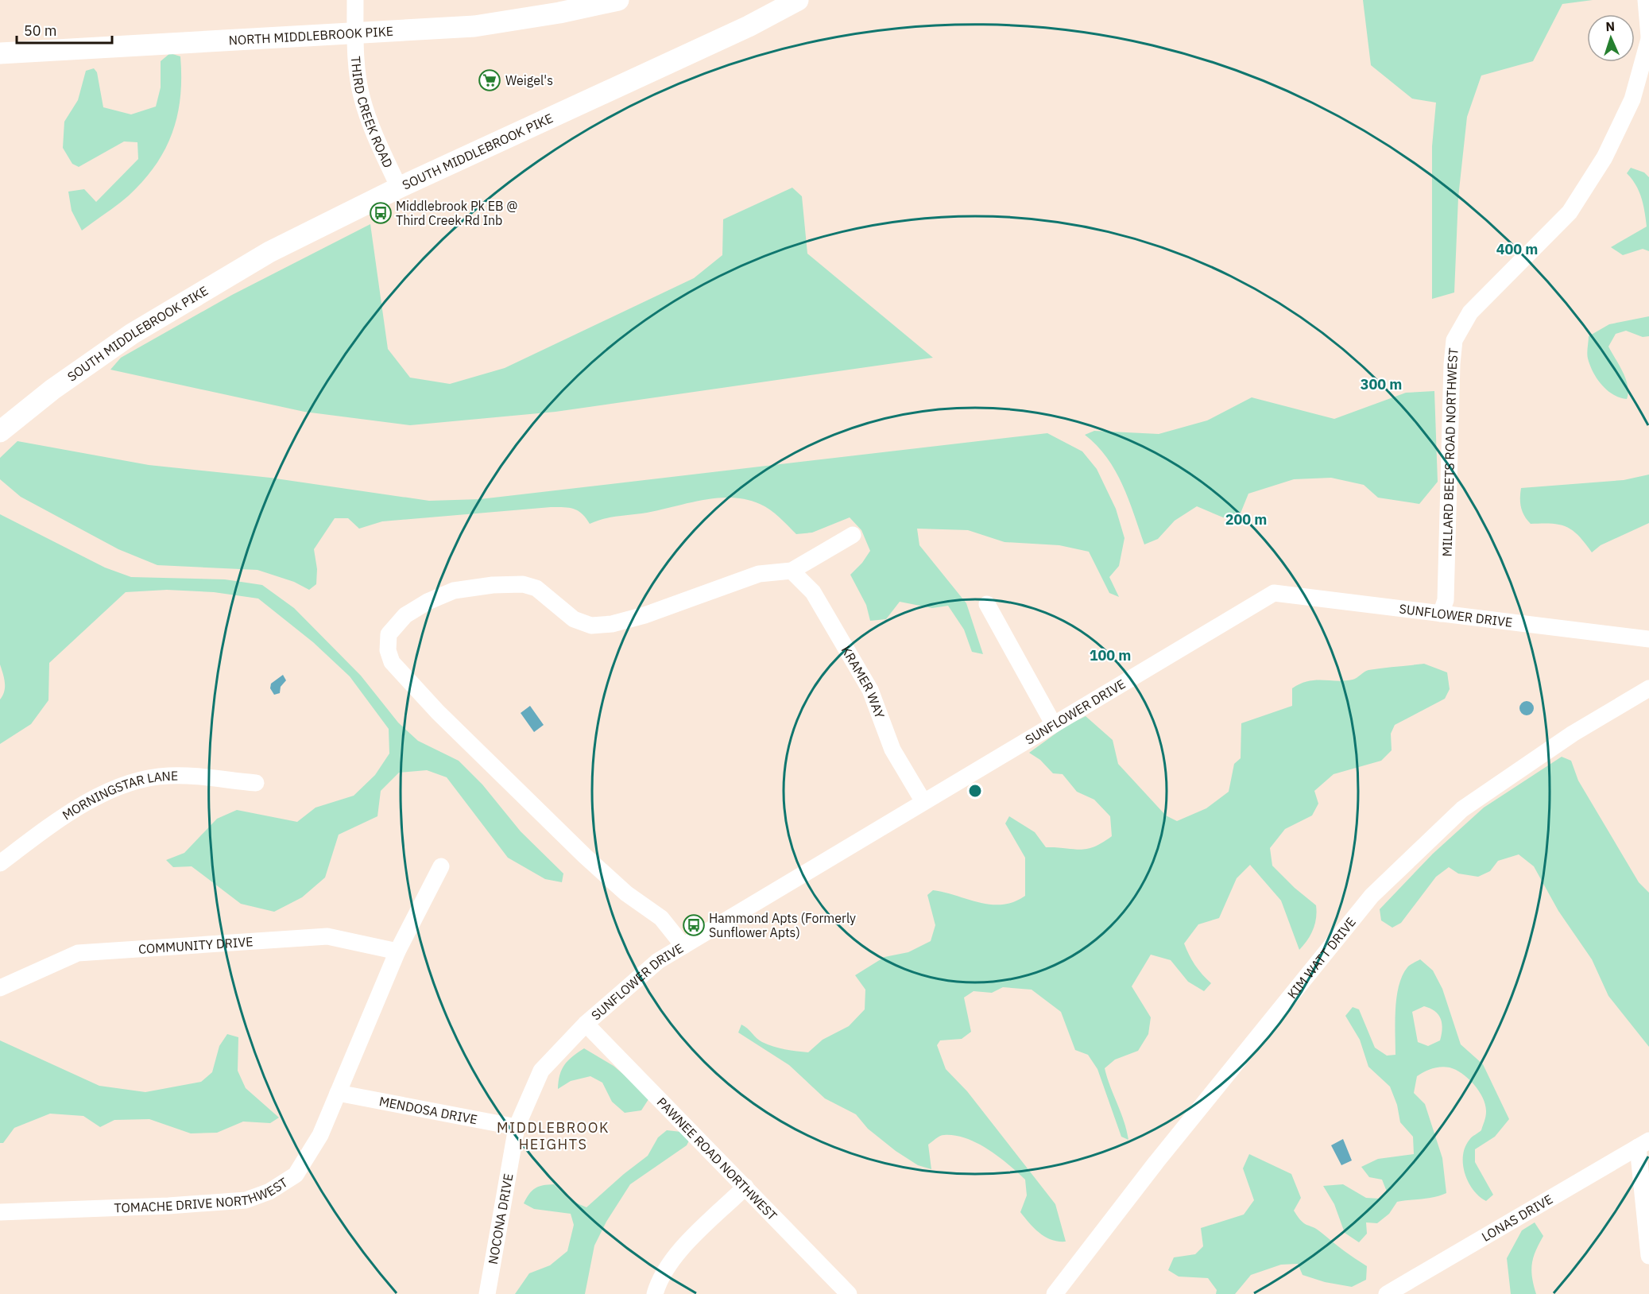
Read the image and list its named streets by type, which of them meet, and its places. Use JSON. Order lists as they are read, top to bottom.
{
  "streets": {
    "main road": ["NORTH MIDDLEBROOK PIKE", "SOUTH MIDDLEBROOK PIKE"],
    "street": [
      "THIRD CREEK ROAD",
      "MILLARD BEETS ROAD NORTHWEST",
      "SUNFLOWER DRIVE",
      "KRAMER WAY",
      "MORNINGSTAR LANE",
      "COMMUNITY DRIVE",
      "KIM WATT DRIVE",
      "MENDOSA DRIVE",
      "PAWNEE ROAD NORTHWEST",
      "TOMACHE DRIVE NORTHWEST",
      "LONAS DRIVE",
      "NOCONA DRIVE"
    ]
  },
  "crossings": [
    ["NORTH MIDDLEBROOK PIKE", "THIRD CREEK ROAD"],
    ["THIRD CREEK ROAD", "SOUTH MIDDLEBROOK PIKE"],
    ["MILLARD BEETS ROAD NORTHWEST", "SUNFLOWER DRIVE"],
    ["SUNFLOWER DRIVE", "KRAMER WAY"],
    ["SUNFLOWER DRIVE", "PAWNEE ROAD NORTHWEST"],
    ["SUNFLOWER DRIVE", "NOCONA DRIVE"],
    ["COMMUNITY DRIVE", "TOMACHE DRIVE NORTHWEST"],
    ["MENDOSA DRIVE", "TOMACHE DRIVE NORTHWEST"],
    ["MENDOSA DRIVE", "NOCONA DRIVE"],
    ["PAWNEE ROAD NORTHWEST", "NOCONA DRIVE"]
  ],
  "districts": ["MIDDLEBROOK HEIGHTS"],
  "places": {
    "supermarket": ["Weigel's"],
    "bus stop": ["Middlebrook Pk EB @ Third Creek Rd Inb", "Hammond Apts (Formerly Sunflower Apts)"]
  },
  "scale_bar": "50 m",
  "north": "top",
  "rings": [
    "400 m",
    "300 m",
    "200 m",
    "100 m"
  ]
}
